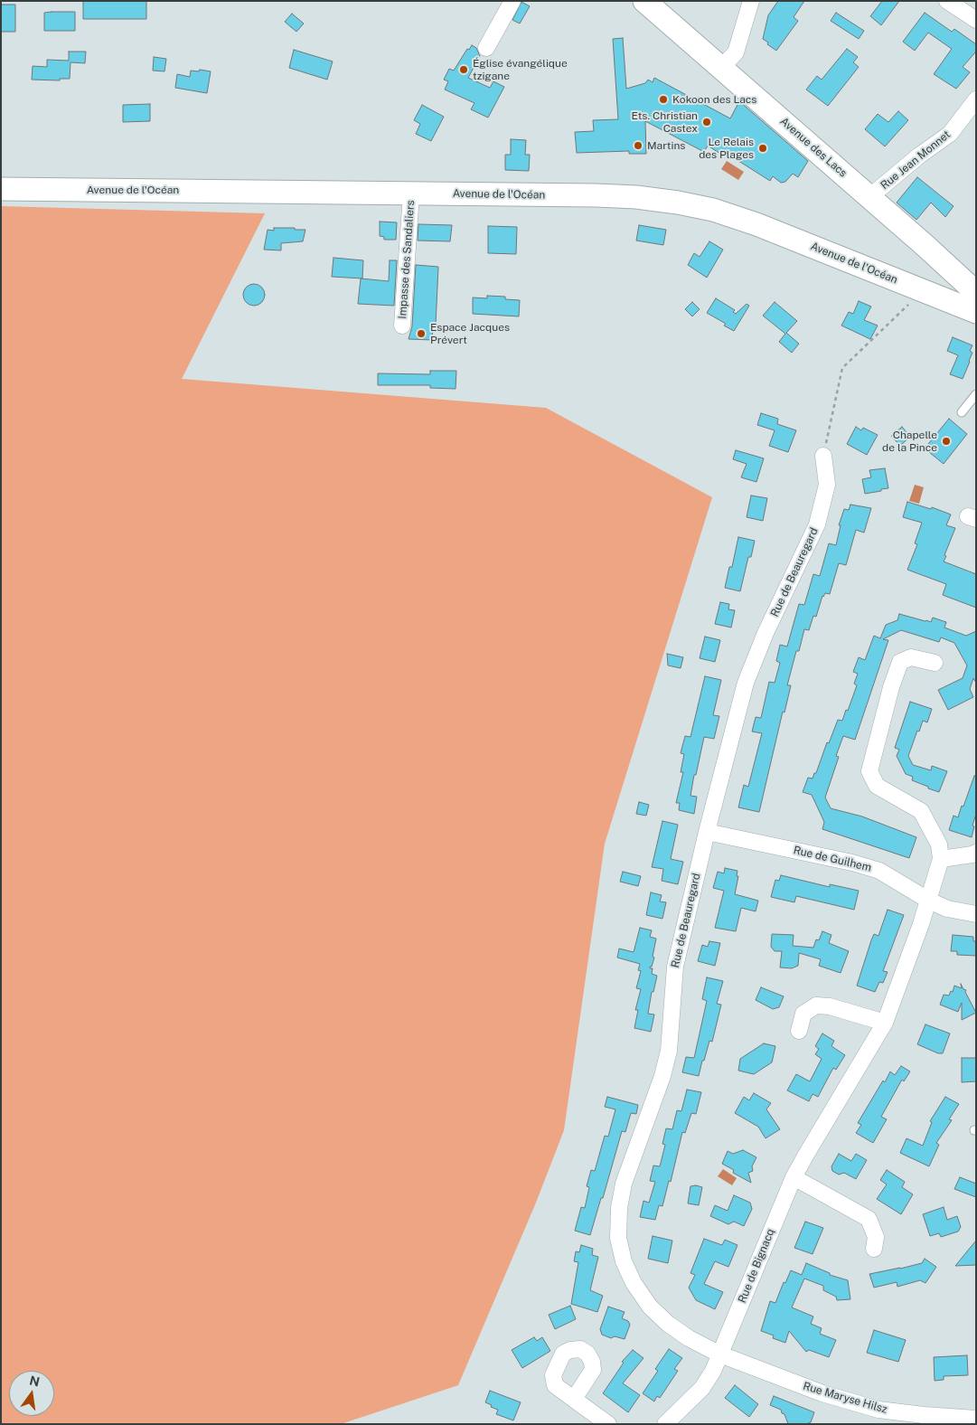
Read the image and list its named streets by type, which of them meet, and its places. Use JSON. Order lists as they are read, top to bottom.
{
  "streets": {
    "main road": ["Avenue des Lacs", "Avenue de l'Océan"],
    "street": [
      "Rue Jean Monnet",
      "Impasse des Sandaliers",
      "Rue de Beauregard",
      "Rue de Guilhem",
      "Rue de Bignacq",
      "Rue Maryse Hilsz"
    ]
  },
  "crossings": [
    ["Avenue des Lacs", "Rue Jean Monnet"],
    ["Avenue de l'Océan", "Impasse des Sandaliers"],
    ["Rue de Beauregard", "Rue de Guilhem"],
    ["Rue de Beauregard", "Rue de Bignacq"],
    ["Rue de Beauregard", "Rue Maryse Hilsz"],
    ["Rue de Guilhem", "Rue de Bignacq"],
    ["Rue de Bignacq", "Rue Maryse Hilsz"]
  ],
  "places": [
    "Église évangélique tzigane",
    "Kokoon des Lacs",
    "Ets. Christian Castex",
    "Martins",
    "Le Relais des Plages",
    "Espace Jacques Prévert",
    "Chapelle de la Pince"
  ],
  "north": "top"
}
